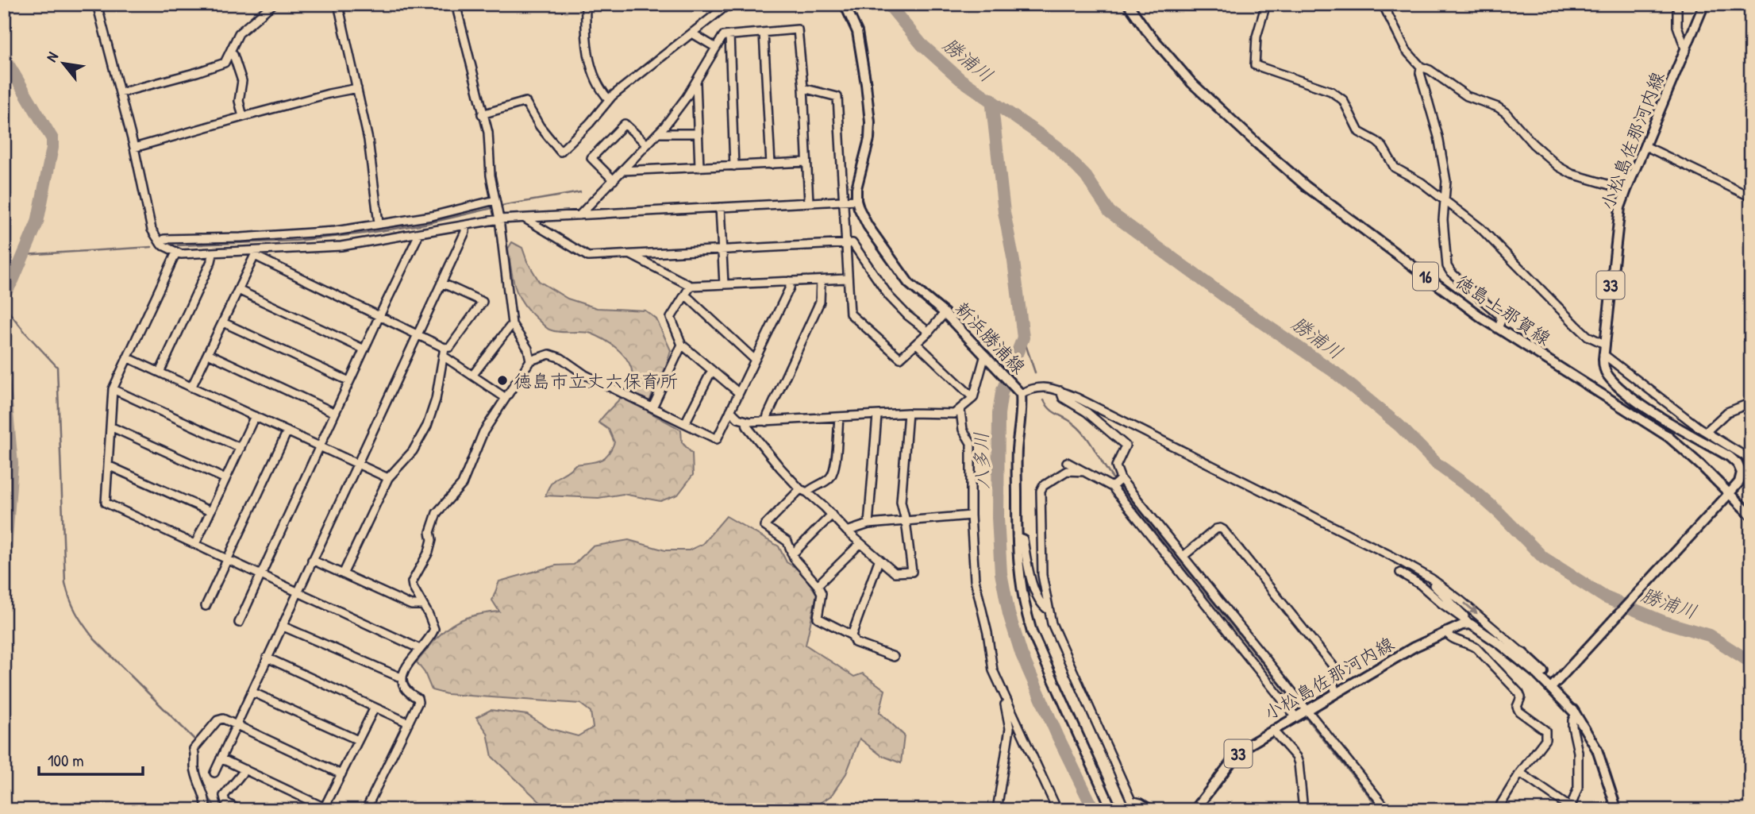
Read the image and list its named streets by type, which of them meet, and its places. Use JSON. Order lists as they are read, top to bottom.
{
  "streets": {
    "main road": [
      "小松島佐那河内線",
      "16",
      "33",
      "徳島上那賀線",
      "新浜勝浦線"
    ]
  },
  "crossings": [
    ["小松島佐那河内線", "徳島上那賀線"]
  ],
  "water": ["勝浦川", "八多川"],
  "places": ["徳島市立丈六保育所"],
  "scale_bar": "100 m",
  "north": "top left"
}
